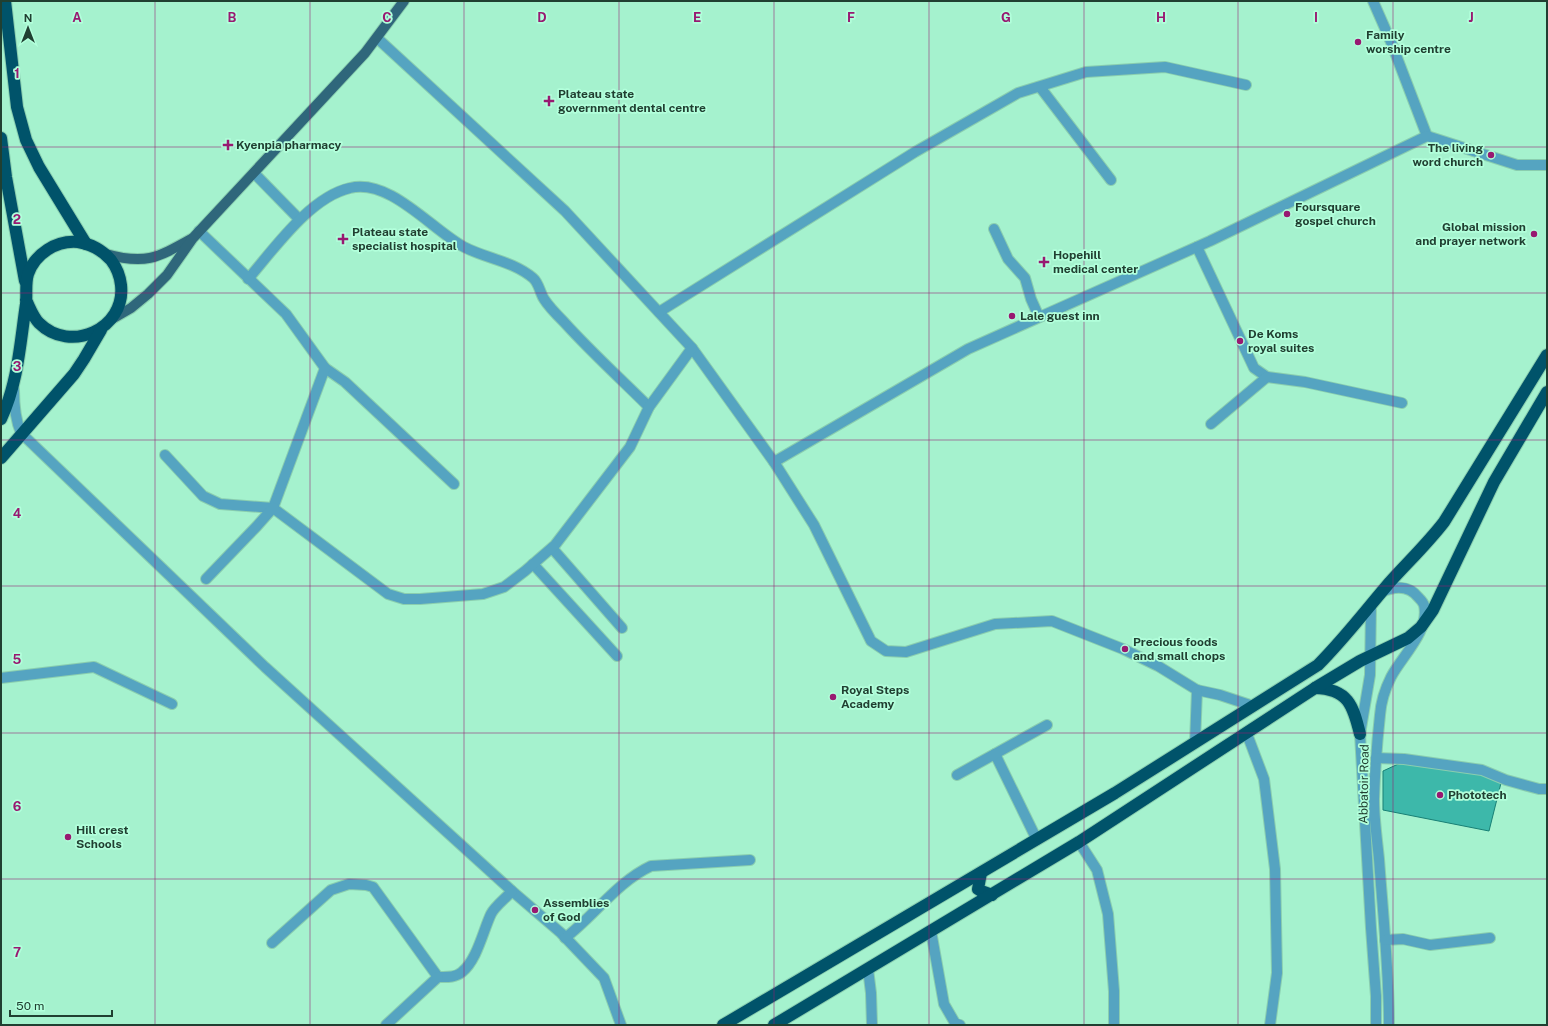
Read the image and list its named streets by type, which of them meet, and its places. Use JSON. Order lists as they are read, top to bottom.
{
  "streets": {
    "street": ["Abbatoir Road"]
  },
  "places": {
    "other": [
      "Family worship centre",
      "The living word church",
      "Foursquare gospel church",
      "Global mission and prayer network",
      "Lale guest inn",
      "De Koms royal suites",
      "Precious foods and small chops",
      "Royal Steps Academy",
      "Phototech",
      "Hill crest Schools",
      "Assemblies of God"
    ],
    "health": [
      "Plateau state government dental centre",
      "Kyenpia pharmacy",
      "Plateau state specialist hospital",
      "Hopehill medical center"
    ]
  },
  "scale_bar": "50 m",
  "north": "top",
  "grid": {
    "columns": [
      "A",
      "B",
      "C",
      "D",
      "E",
      "F",
      "G",
      "H",
      "I",
      "J"
    ],
    "rows": [
      "1",
      "2",
      "3",
      "4",
      "5",
      "6",
      "7"
    ]
  }
}
